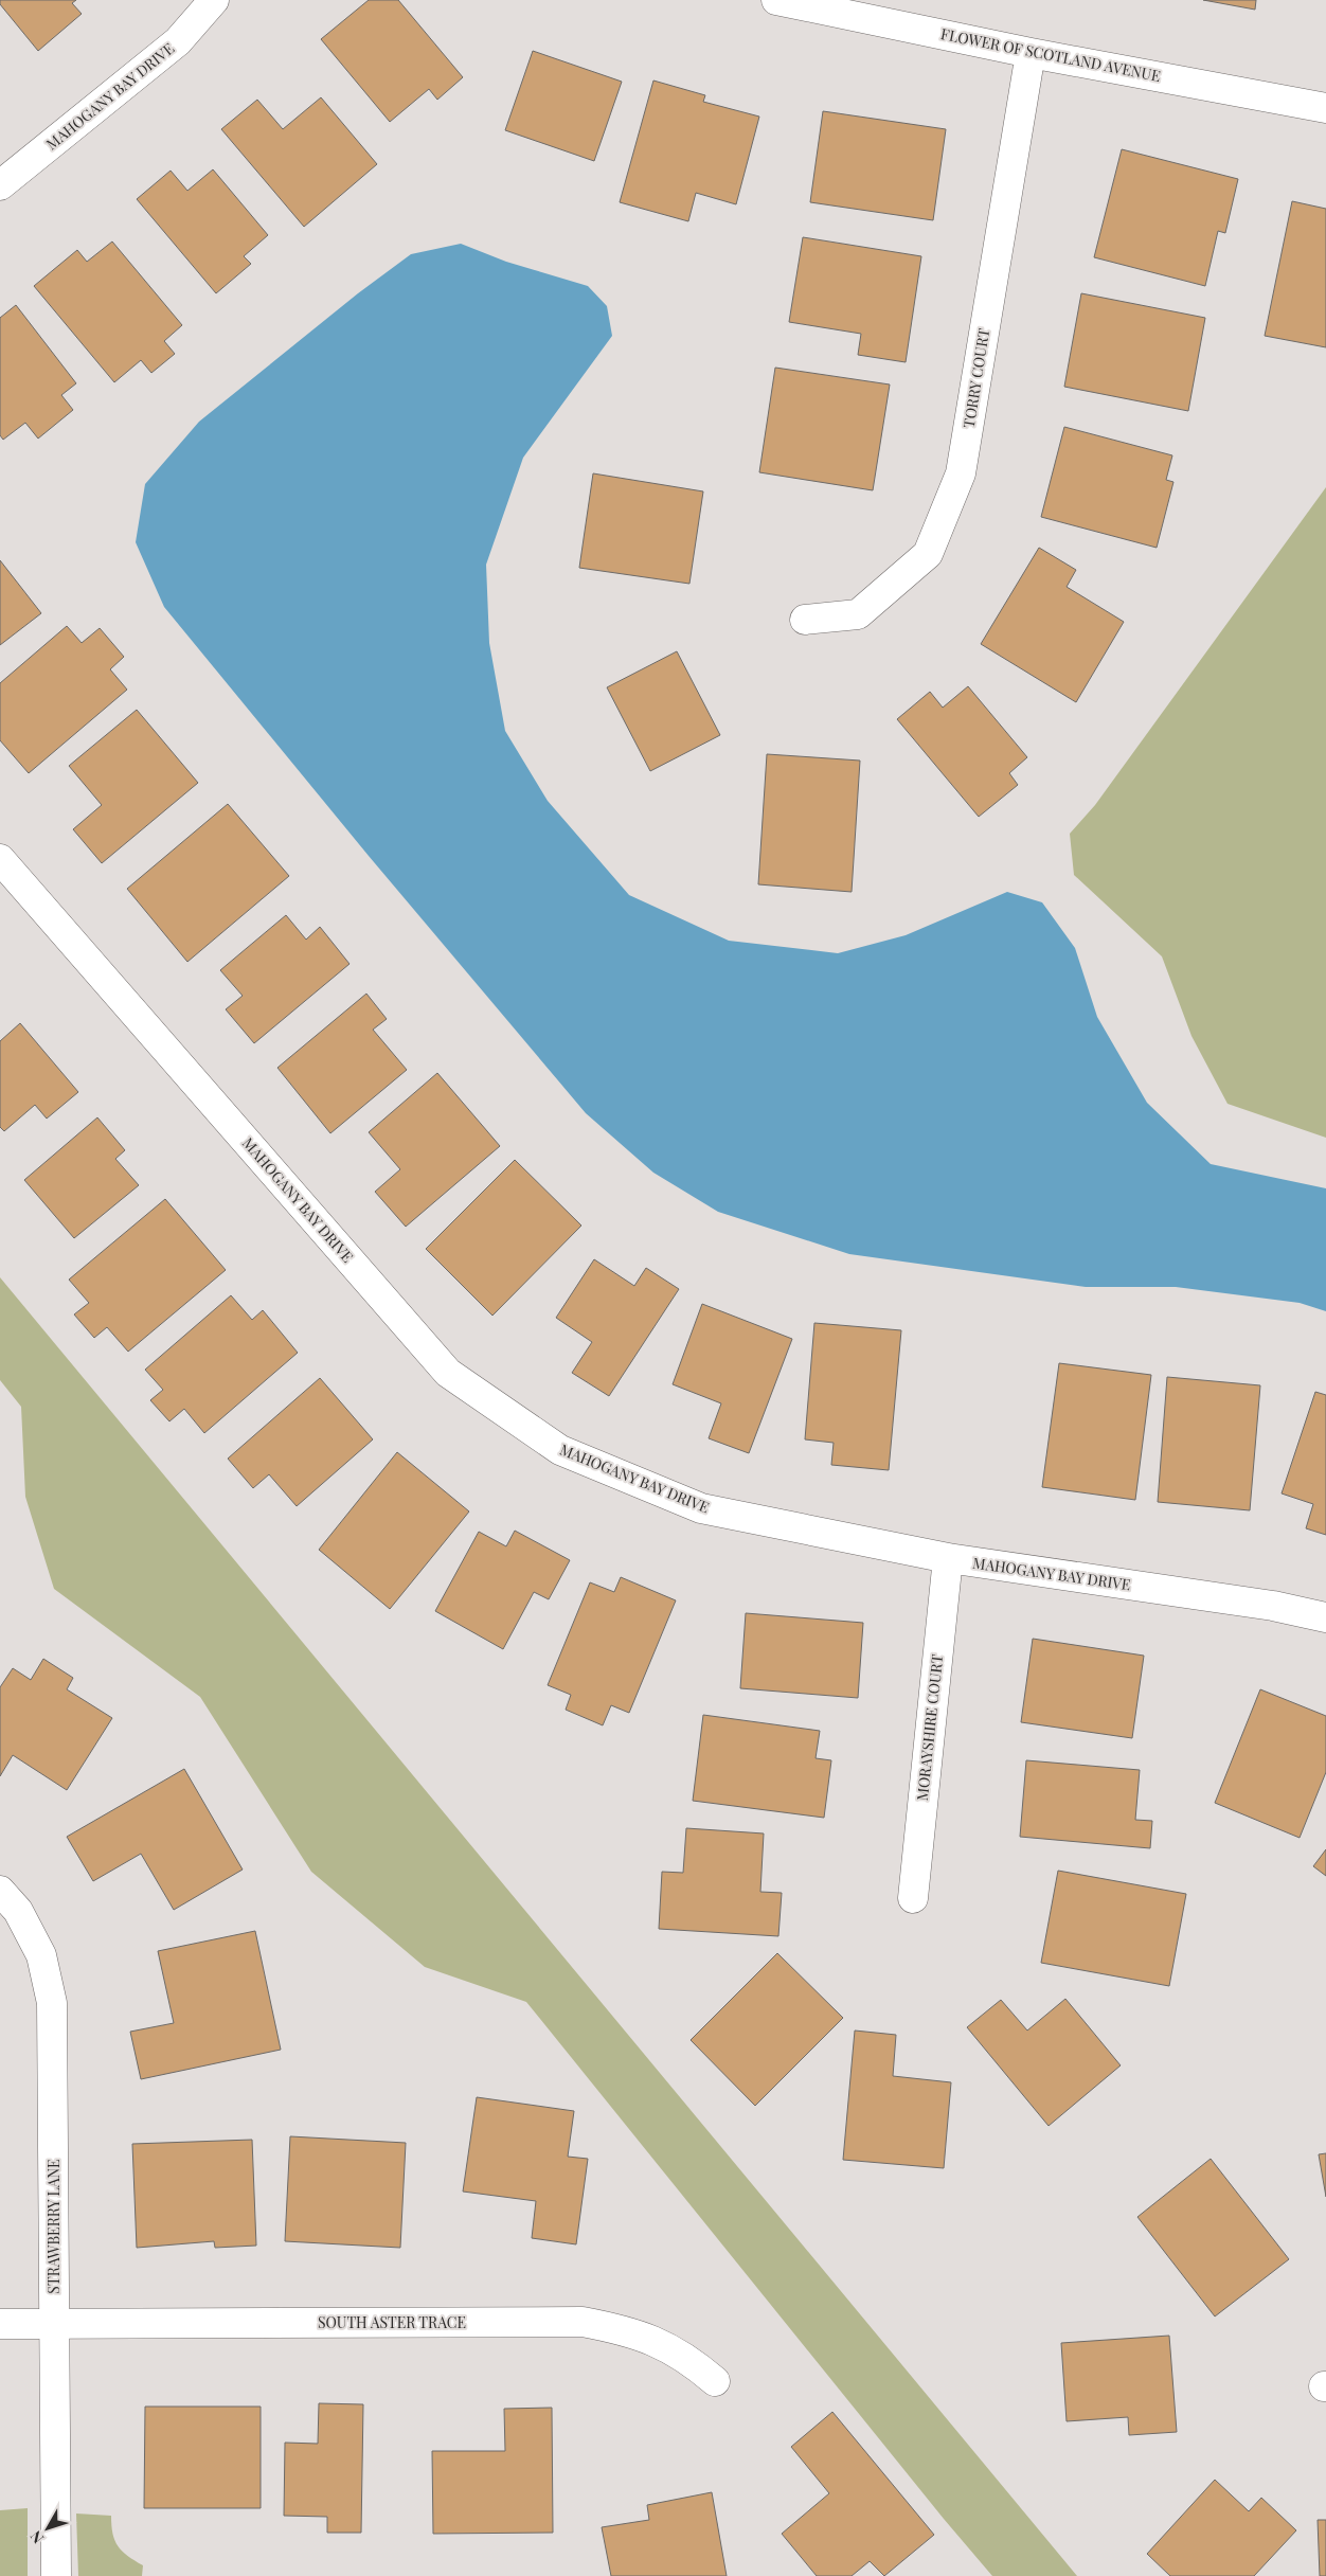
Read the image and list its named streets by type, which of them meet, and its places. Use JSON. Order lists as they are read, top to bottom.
{
  "streets": {
    "street": [
      "FLOWER OF SCOTLAND AVENUE",
      "MAHOGANY BAY DRIVE",
      "TORRY COURT",
      "MORAYSHIRE COURT",
      "STRAWBERRY LANE",
      "SOUTH ASTER TRACE"
    ]
  },
  "crossings": [
    ["FLOWER OF SCOTLAND AVENUE", "TORRY COURT"],
    ["MAHOGANY BAY DRIVE", "MORAYSHIRE COURT"],
    ["STRAWBERRY LANE", "SOUTH ASTER TRACE"]
  ],
  "north": "bottom left"
}
